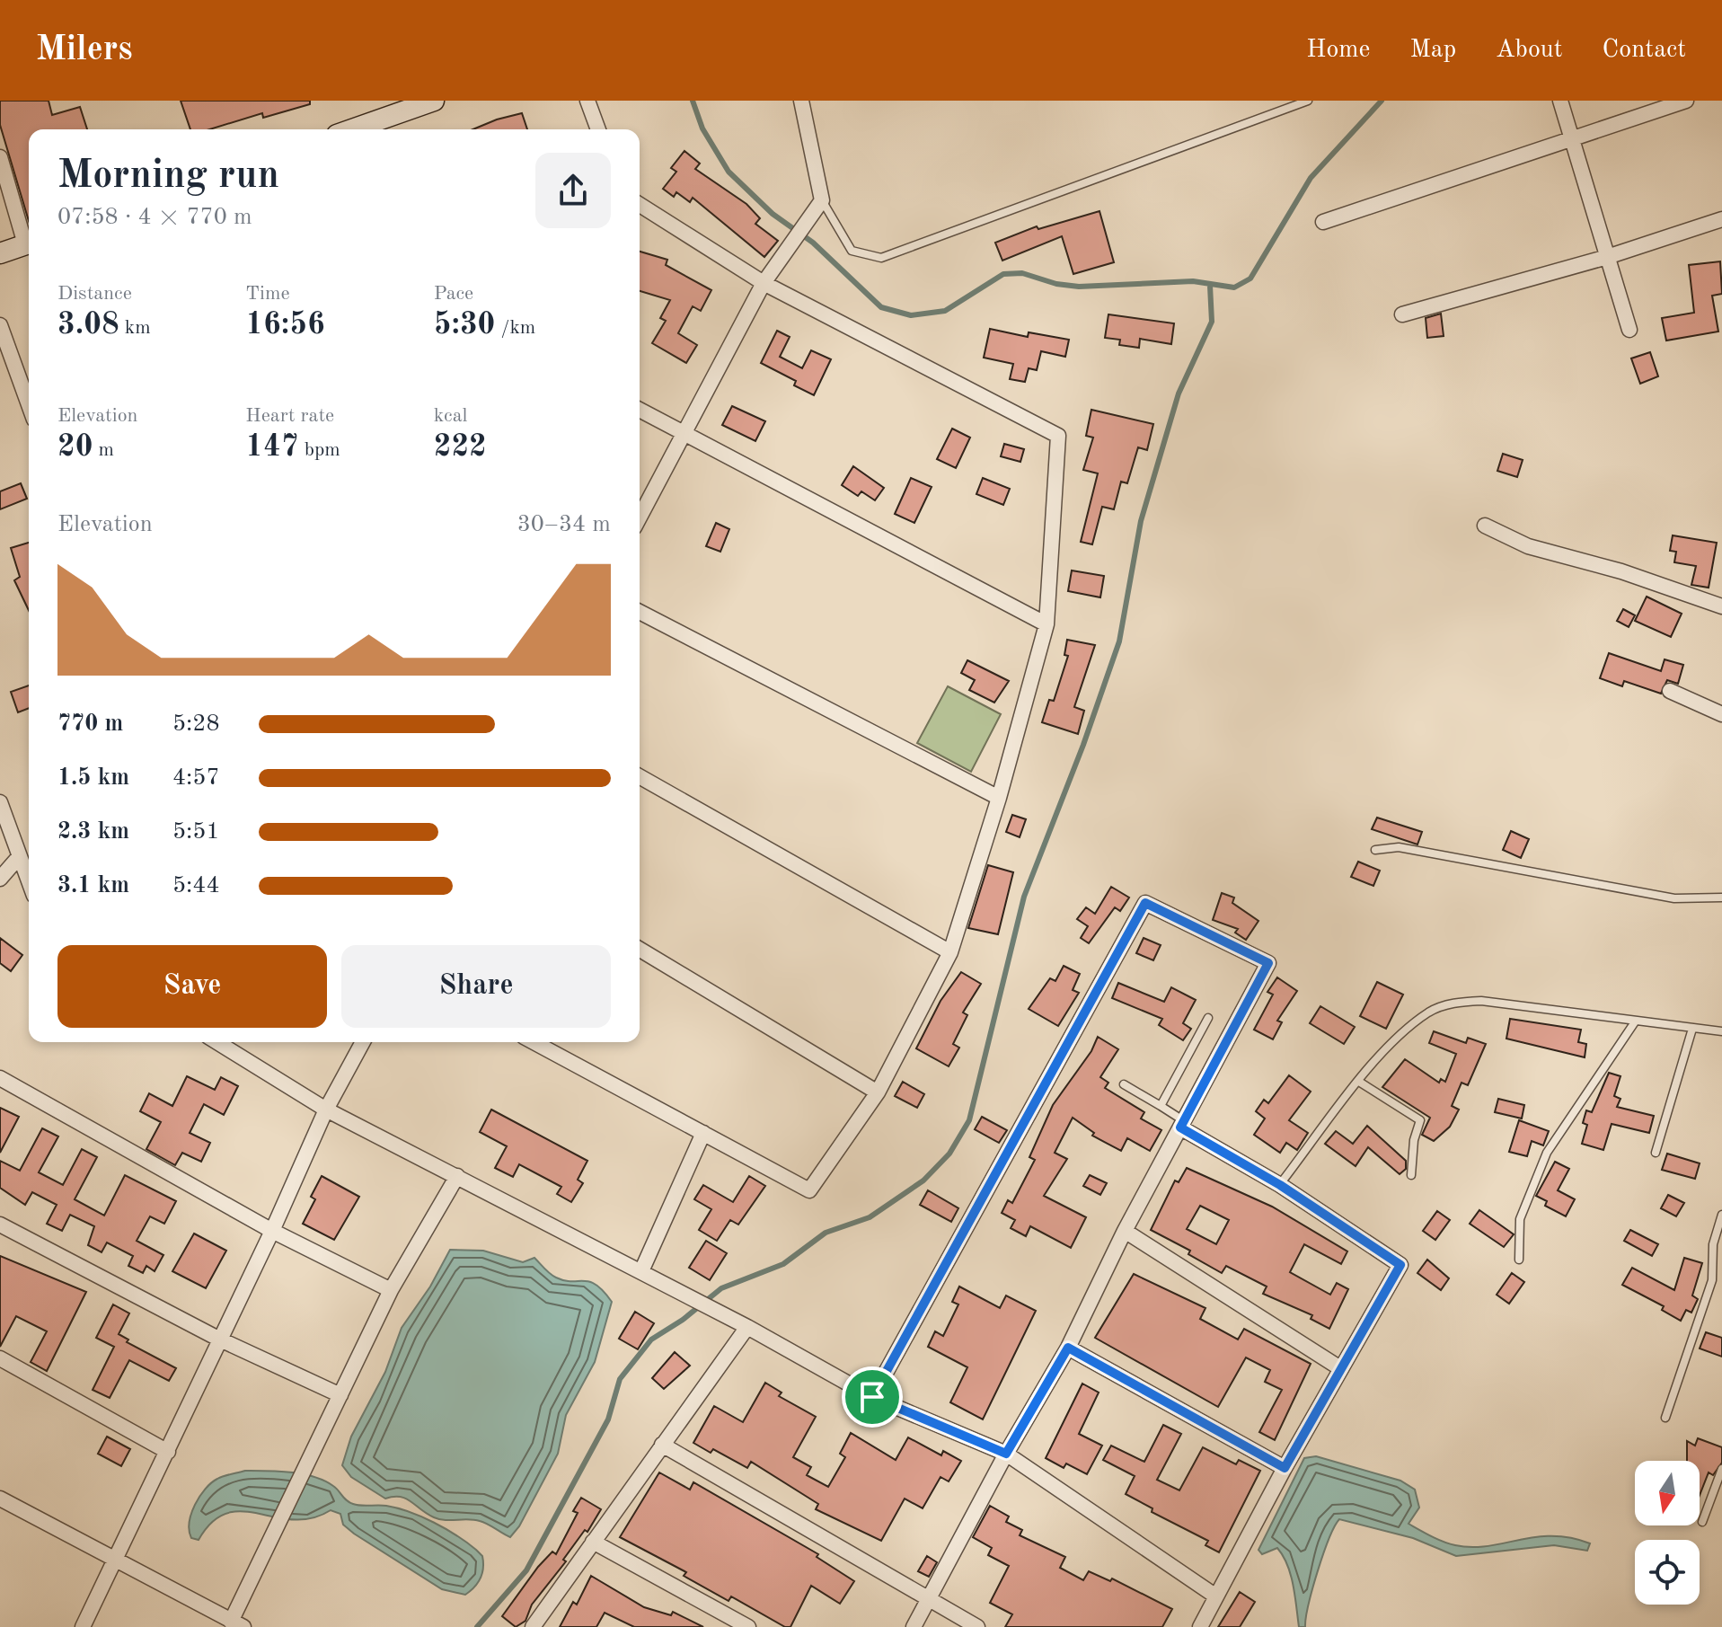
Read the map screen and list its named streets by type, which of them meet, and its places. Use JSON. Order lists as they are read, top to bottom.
{
  "north": "bottom",
  "page": {
    "header": "Milers",
    "nav": [
      "Home",
      "Map",
      "About",
      "Contact"
    ],
    "heading": ["Morning run", "07:58 · 4 × 770 m"],
    "stats": [
      ["Distance", "3.08 km"],
      ["Time", "16:56"],
      ["Pace", "5:30 /km"],
      ["Elevation", "20 m"],
      ["Heart rate", "147 bpm"],
      ["kcal", "222"]
    ],
    "chart": ["Elevation", "30–34 m"],
    "list": [
      {
        "name": "770 m",
        "note": "5:28"
      },
      {
        "name": "1.5 km",
        "note": "4:57"
      },
      {
        "name": "2.3 km",
        "note": "5:51"
      },
      {
        "name": "3.1 km",
        "note": "5:44"
      }
    ],
    "buttons": ["Save", "Share"]
  }
}
